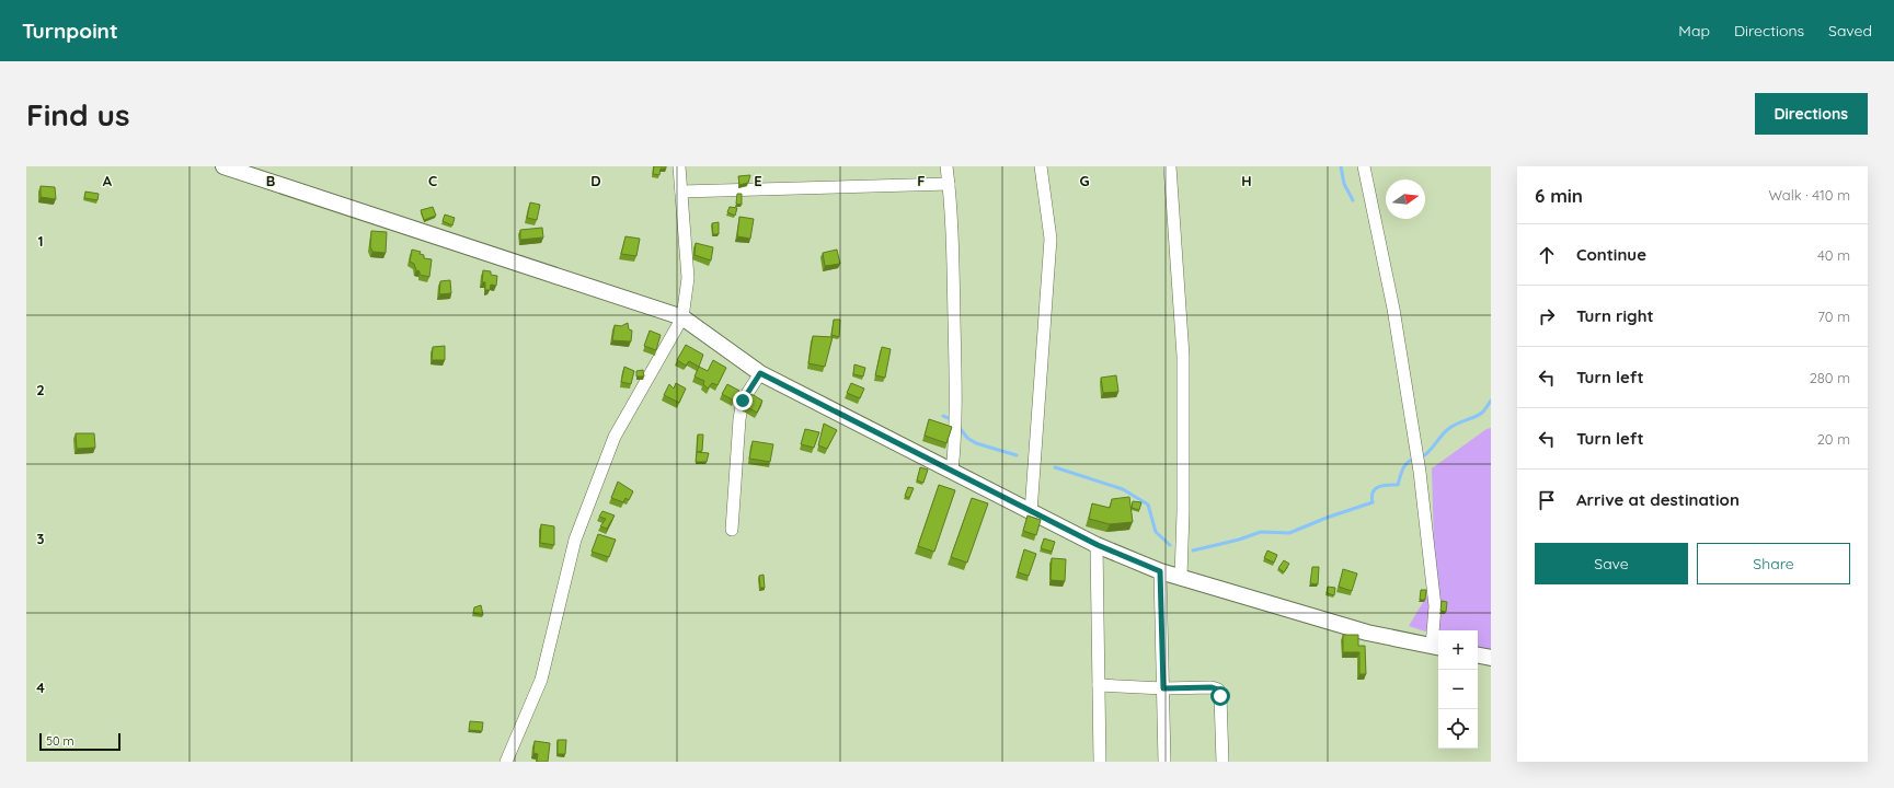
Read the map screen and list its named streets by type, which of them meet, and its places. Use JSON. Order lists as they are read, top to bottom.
{
  "scale_bar": "50 m",
  "north": "right",
  "page": {
    "header": "Turnpoint",
    "nav": ["Map", "Directions", "Saved"],
    "buttons": [
      "Directions",
      ["Save", "Share"]
    ],
    "title": "Find us",
    "heading": ["6 min", "Walk · 410 m"],
    "list": [
      ["Continue", "40 m"],
      ["Turn right", "70 m"],
      ["Turn left", "280 m"],
      ["Turn left", "20 m"],
      "Arrive at destination"
    ],
    "map_buttons": ["+", "−"],
    "scale": "50 m"
  },
  "grid": {
    "columns": [
      "A",
      "B",
      "C",
      "D",
      "E",
      "F",
      "G",
      "H"
    ],
    "rows": [
      "1",
      "2",
      "3",
      "4"
    ]
  }
}
